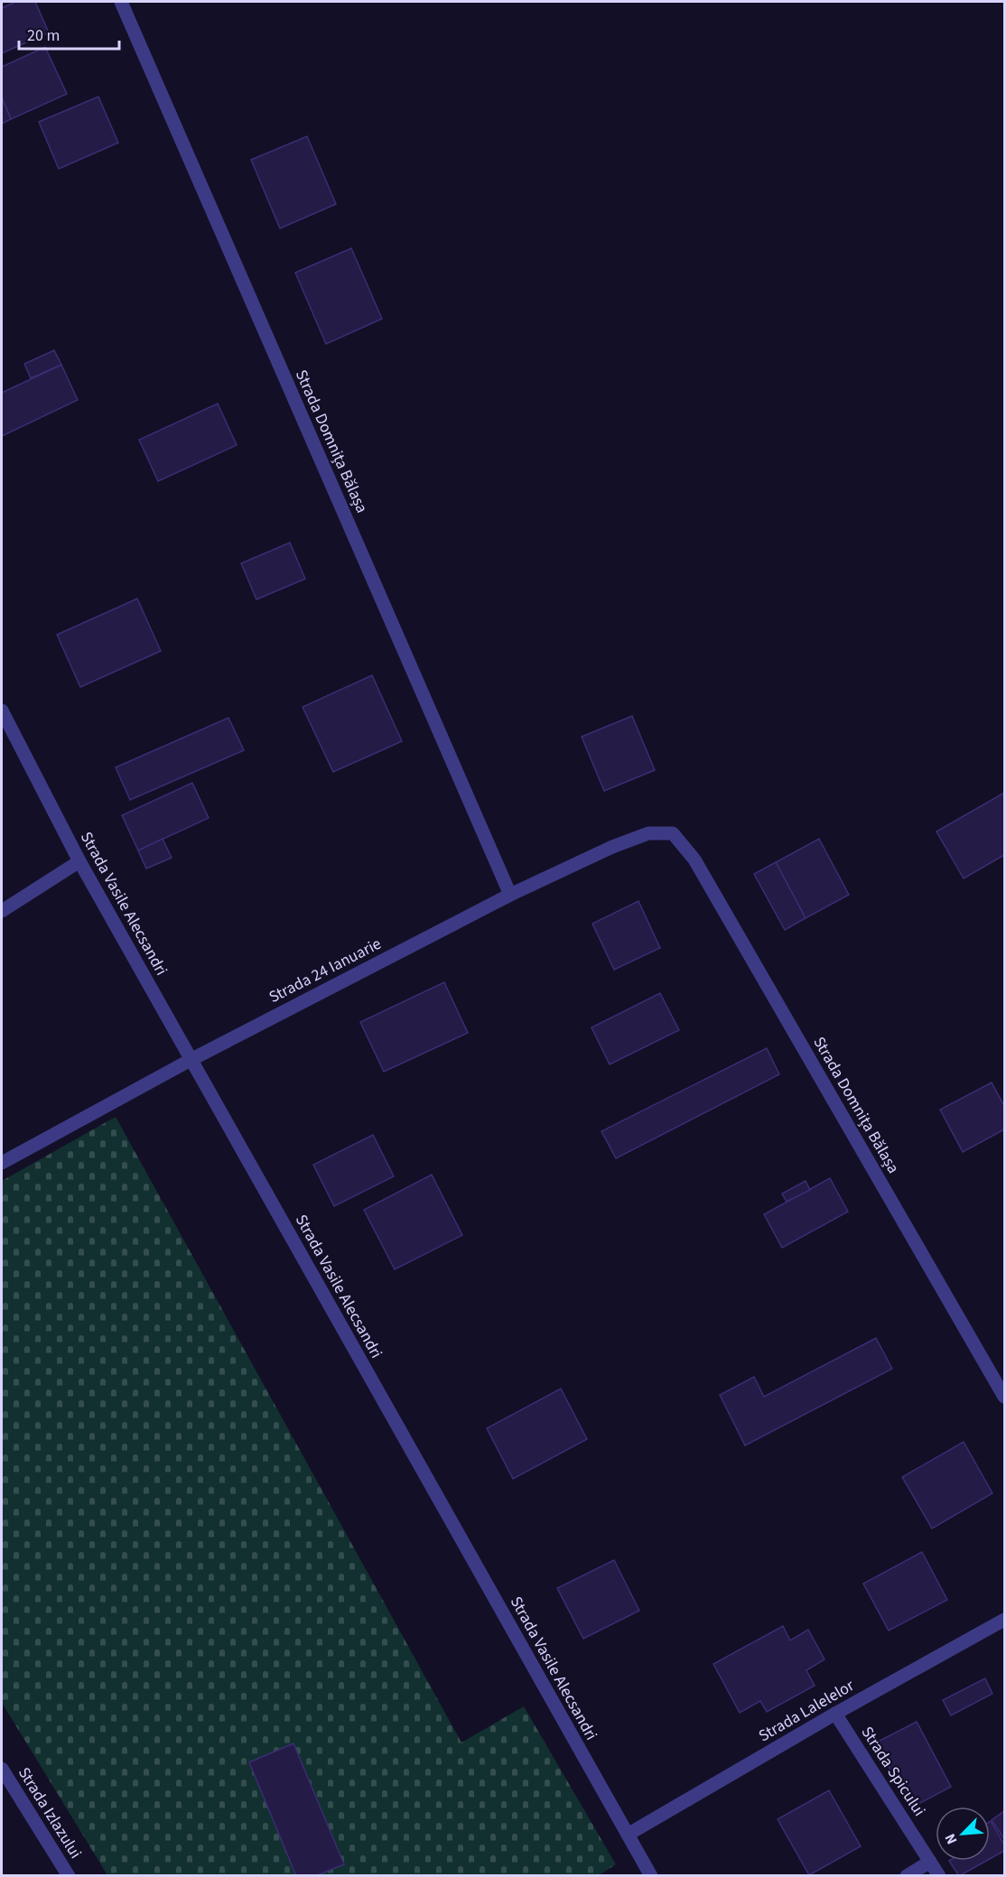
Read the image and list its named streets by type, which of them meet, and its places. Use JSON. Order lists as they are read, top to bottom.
{
  "streets": {
    "street": [
      "Strada Domnița Bălașa",
      "Strada Vasile Alecsandri",
      "Strada 24 Ianuarie",
      "Strada Lalelelor",
      "Strada Spicului",
      "Strada Izlazului"
    ]
  },
  "crossings": [
    ["Strada Domnița Bălașa", "Strada 24 Ianuarie"],
    ["Strada Vasile Alecsandri", "Strada 24 Ianuarie"],
    ["Strada Vasile Alecsandri", "Strada Lalelelor"],
    ["Strada Lalelelor", "Strada Spicului"]
  ],
  "scale_bar": "20 m",
  "north": "bottom left"
}
